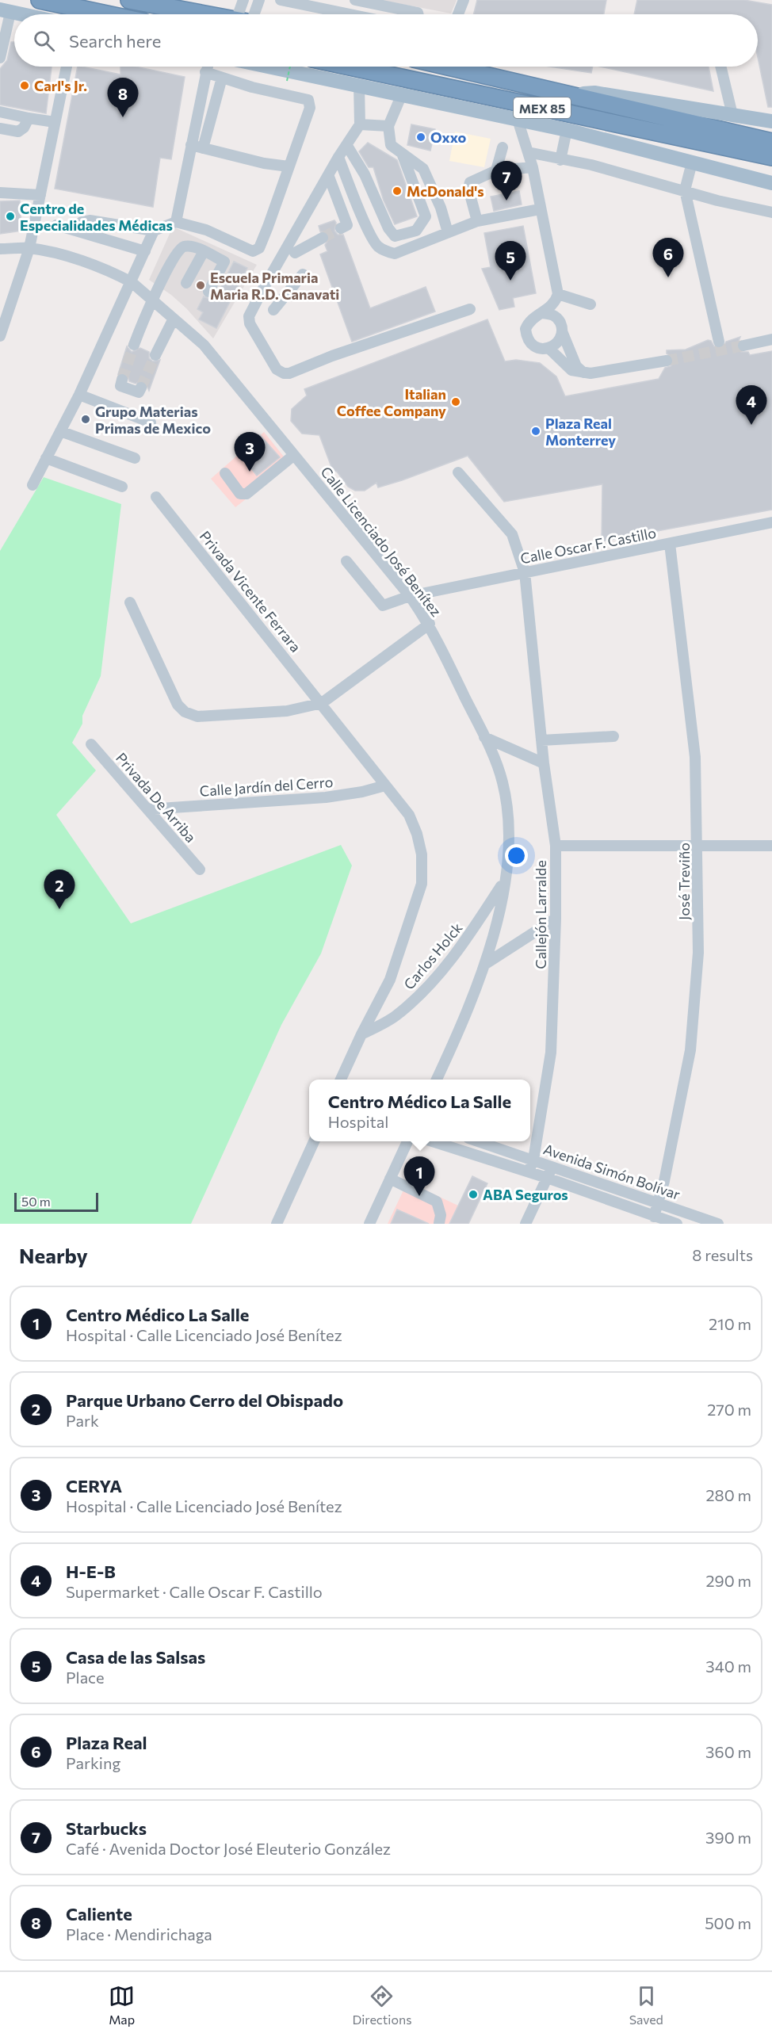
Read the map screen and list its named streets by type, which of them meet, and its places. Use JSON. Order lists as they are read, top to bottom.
{
  "streets": {
    "highway": ["MEX 85"],
    "street": [
      "Calle Licenciado José Benítez",
      "Calle Oscar F. Castillo",
      "Privada Vicente Ferrara",
      "Calle Jardín del Cerro",
      "Privada De Arriba",
      "José Treviño",
      "Callejón Larralde",
      "Carlos Holck",
      "Avenida Simón Bolívar"
    ]
  },
  "crossings": [
    ["Calle Licenciado José Benítez", "Calle Oscar F. Castillo"],
    ["Calle Licenciado José Benítez", "Carlos Holck"],
    ["Calle Oscar F. Castillo", "José Treviño"],
    ["Calle Oscar F. Castillo", "Callejón Larralde"],
    ["Privada Vicente Ferrara", "Calle Jardín del Cerro"],
    ["Privada Vicente Ferrara", "Carlos Holck"],
    ["Calle Jardín del Cerro", "Privada De Arriba"],
    ["José Treviño", "Avenida Simón Bolívar"],
    ["Callejón Larralde", "Avenida Simón Bolívar"]
  ],
  "places": [
    "Carl's Jr.",
    "Oxxo",
    "McDonald's",
    "Centro de Especialidades Médicas",
    "Escuela Primaria Maria R.D. Canavati",
    "Italian Coffee Company",
    "Grupo Materias Primas de Mexico",
    "Plaza Real Monterrey",
    "ABA Seguros"
  ],
  "scale_bar": "50 m",
  "page": {
    "search": "Search here",
    "pins": [
      "8",
      "7",
      "6",
      "5",
      "4",
      "3",
      "2",
      "1"
    ],
    "popup": ["Centro Médico La Salle", "Hospital"],
    "scale": "50 m",
    "heading": ["Nearby", "8 results"],
    "list": [
      {
        "mark": "1",
        "name": "Centro Médico La Salle",
        "note": "Hospital · Calle Licenciado José Benítez",
        "value": "210 m"
      },
      {
        "mark": "2",
        "name": "Parque Urbano Cerro del Obispado",
        "note": "Park",
        "value": "270 m"
      },
      {
        "mark": "3",
        "name": "CERYA",
        "note": "Hospital · Calle Licenciado José Benítez",
        "value": "280 m"
      },
      {
        "mark": "4",
        "name": "H-E-B",
        "note": "Supermarket · Calle Oscar F. Castillo",
        "value": "290 m"
      },
      {
        "mark": "5",
        "name": "Casa de las Salsas",
        "note": "Place",
        "value": "340 m"
      },
      {
        "mark": "6",
        "name": "Plaza Real",
        "note": "Parking",
        "value": "360 m"
      },
      {
        "mark": "7",
        "name": "Starbucks",
        "note": "Café · Avenida Doctor José Eleuterio González",
        "value": "390 m"
      },
      {
        "mark": "8",
        "name": "Caliente",
        "note": "Place · Mendirichaga",
        "value": "500 m"
      }
    ],
    "nav": ["Map", "Directions", "Saved"]
  }
}
